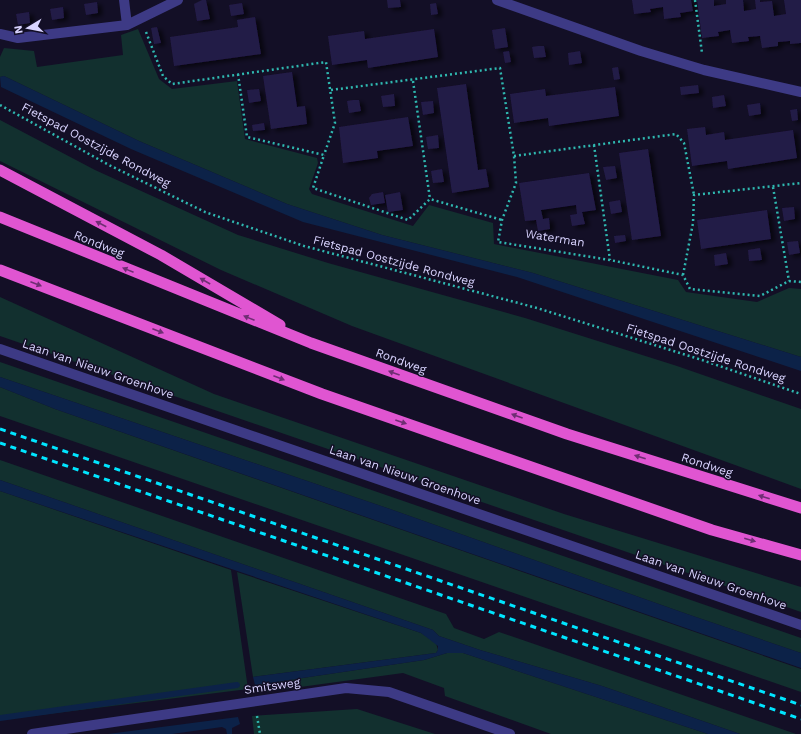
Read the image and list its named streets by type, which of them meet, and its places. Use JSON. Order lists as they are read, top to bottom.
{
  "streets": {
    "highway": ["Rondweg"],
    "street": ["Laan van Nieuw Groenhove", "Smitsweg"],
    "path": ["Fietspad Oostzijde Rondweg", "Waterman"]
  },
  "north": "left"
}
